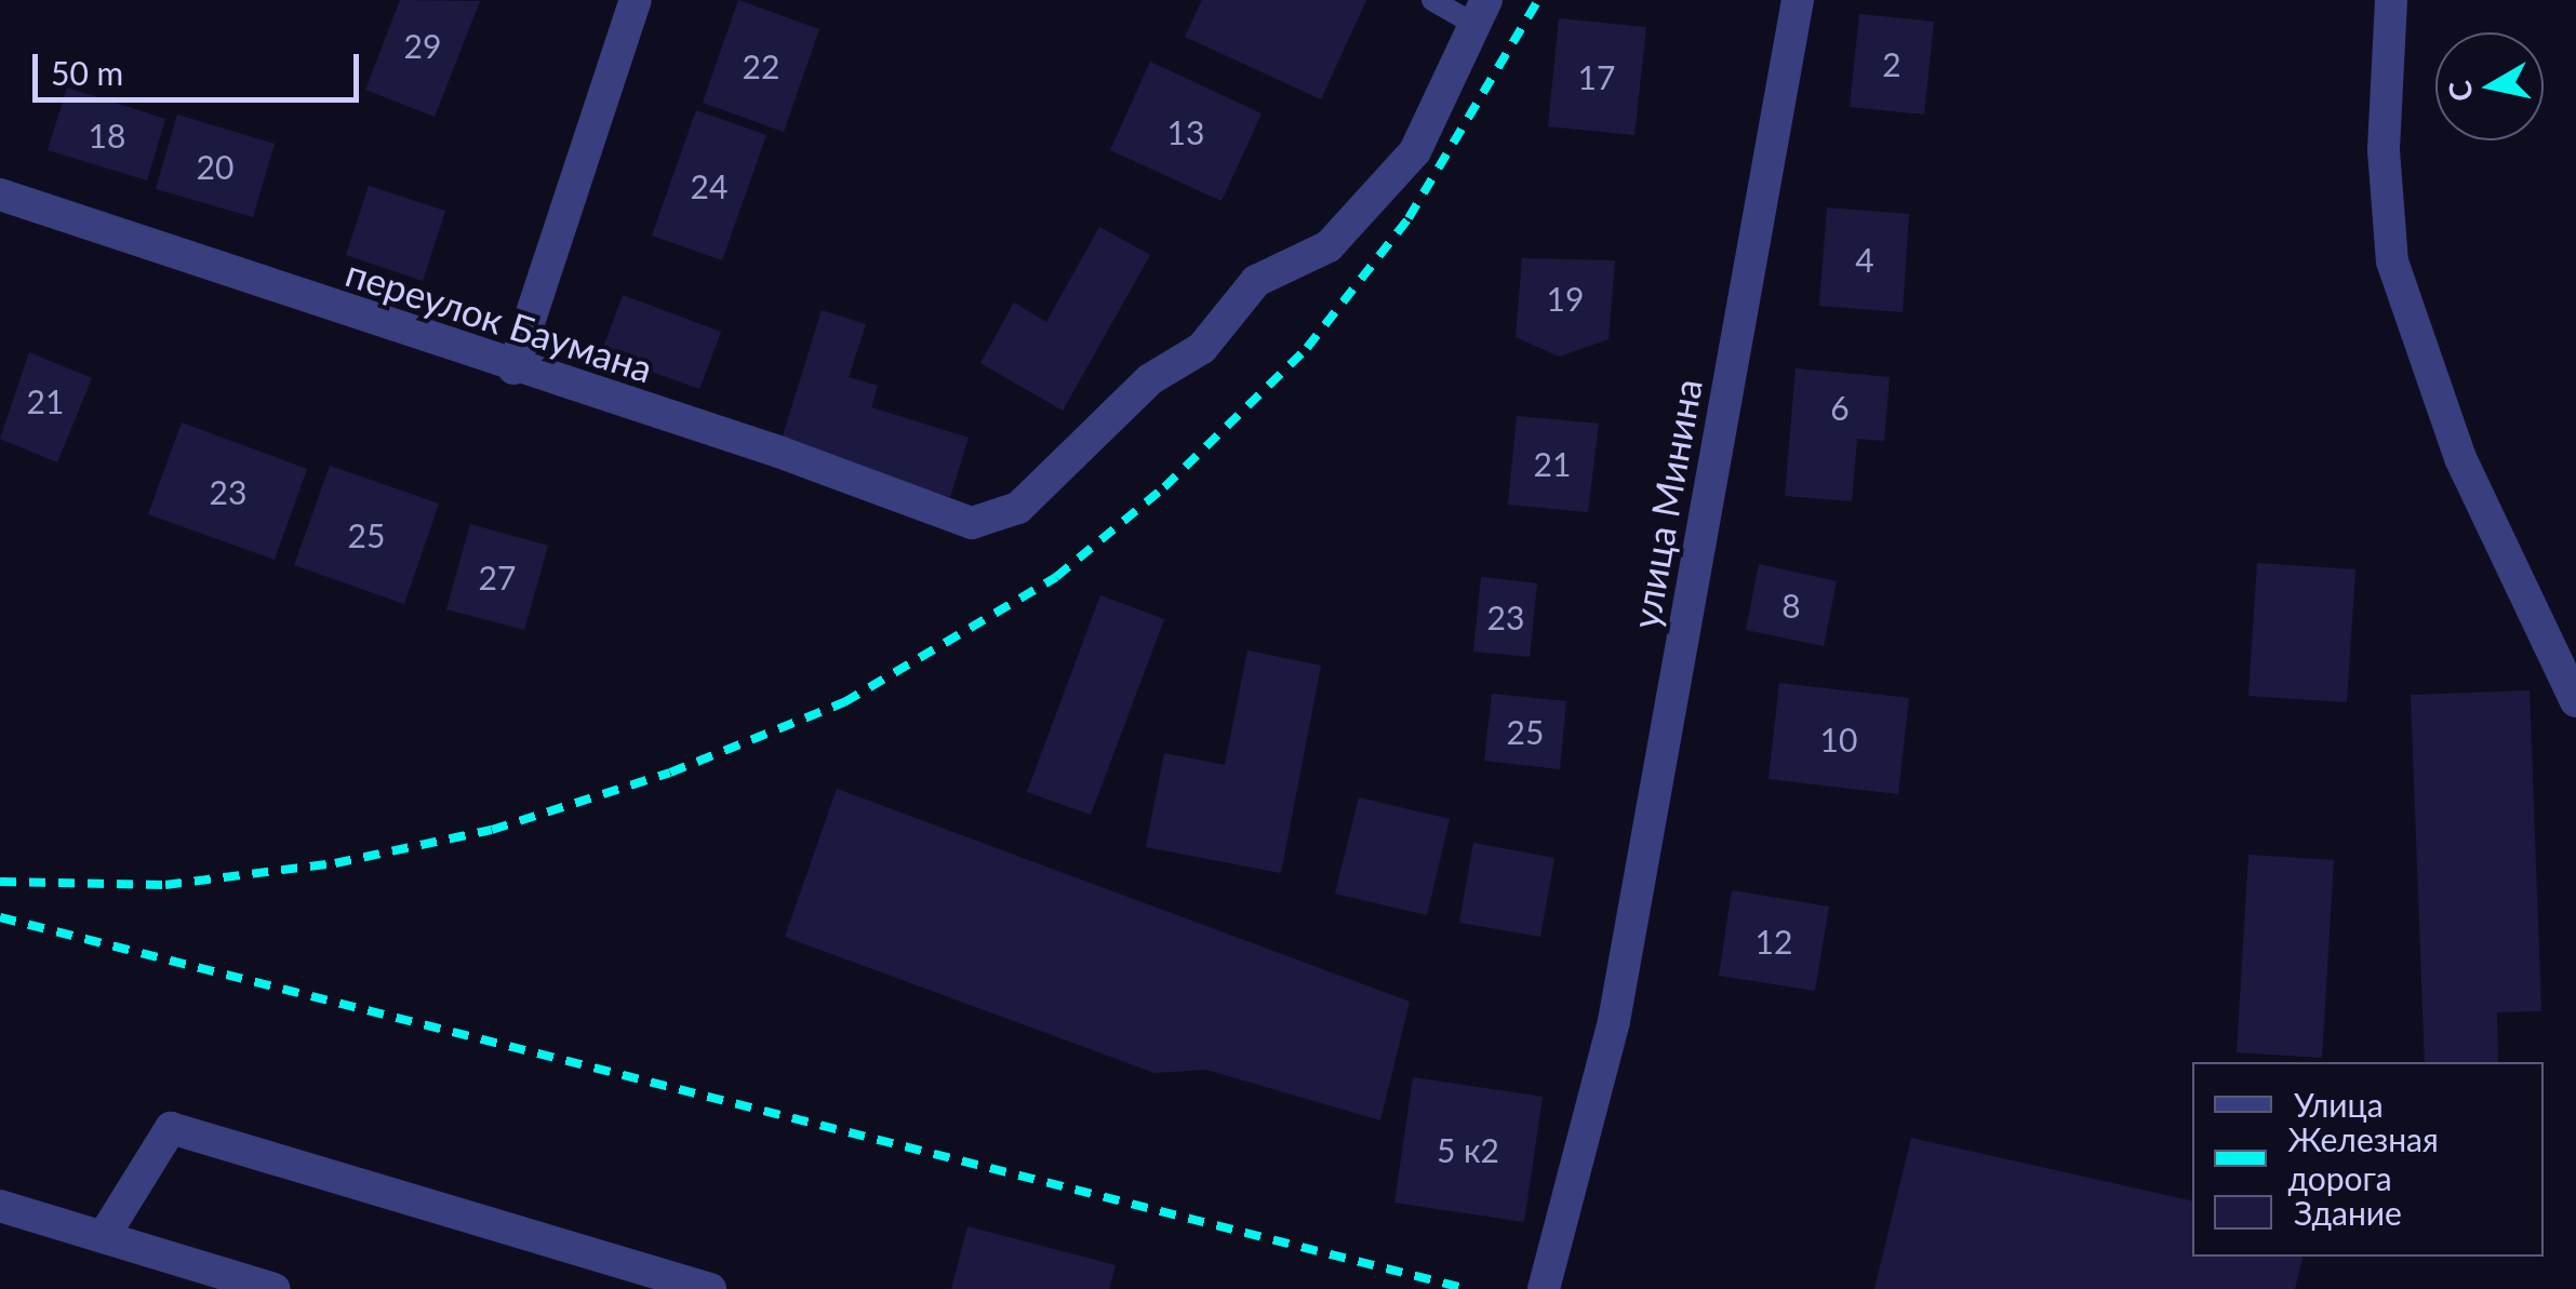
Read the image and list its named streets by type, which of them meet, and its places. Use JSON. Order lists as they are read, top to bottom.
{
  "streets": {
    "street": ["переулок Баумана", "улица Минина"]
  },
  "house_numbers": [
    "29",
    "2",
    "22",
    "17",
    "13",
    "18",
    "20",
    "24",
    "4",
    "19",
    "21",
    "6",
    "21",
    "23",
    "25",
    "27",
    "8",
    "23",
    "25",
    "10",
    "12",
    "5 к2"
  ],
  "legend": ["Улица", "Железная дорога", "Здание"],
  "scale_bar": "50 m",
  "north": "left"
}
